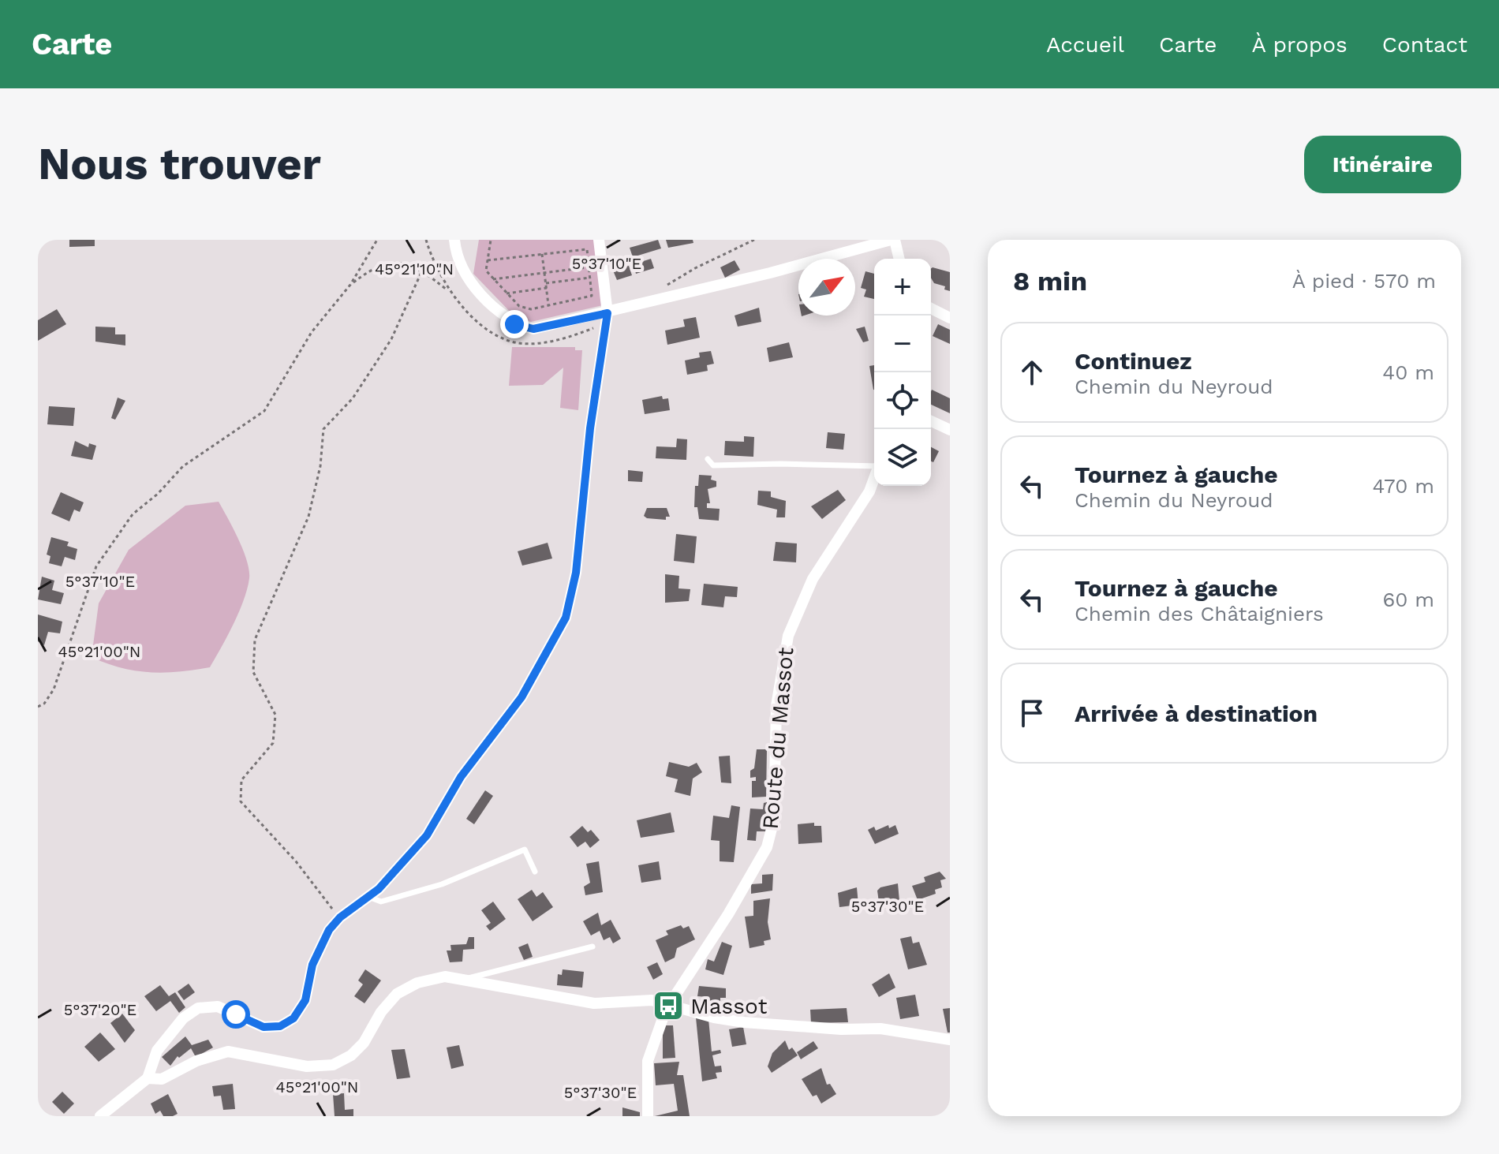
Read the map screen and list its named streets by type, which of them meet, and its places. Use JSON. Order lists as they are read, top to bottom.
{
  "streets": {
    "street": ["Route du Massot"]
  },
  "places": {
    "bus stop": ["Massot"]
  },
  "north": "top right",
  "page": {
    "header": "Carte",
    "nav": [
      "Accueil",
      "Carte",
      "À propos",
      "Contact"
    ],
    "buttons": "Itinéraire",
    "title": "Nous trouver",
    "heading": ["8 min", "À pied · 570 m"],
    "map_buttons": ["+", "−"],
    "list": [
      ["Continuez", "Chemin du Neyroud", "40 m"],
      ["Tournez à gauche", "Chemin du Neyroud", "470 m"],
      ["Tournez à gauche", "Chemin des Châtaigniers", "60 m"],
      "Arrivée à destination"
    ]
  },
  "coordinates": [
    "5°37'10\"E",
    "45°21'10\"N",
    "45°21'00\"N",
    "5°37'30\"E",
    "5°37'20\"E"
  ]
}
